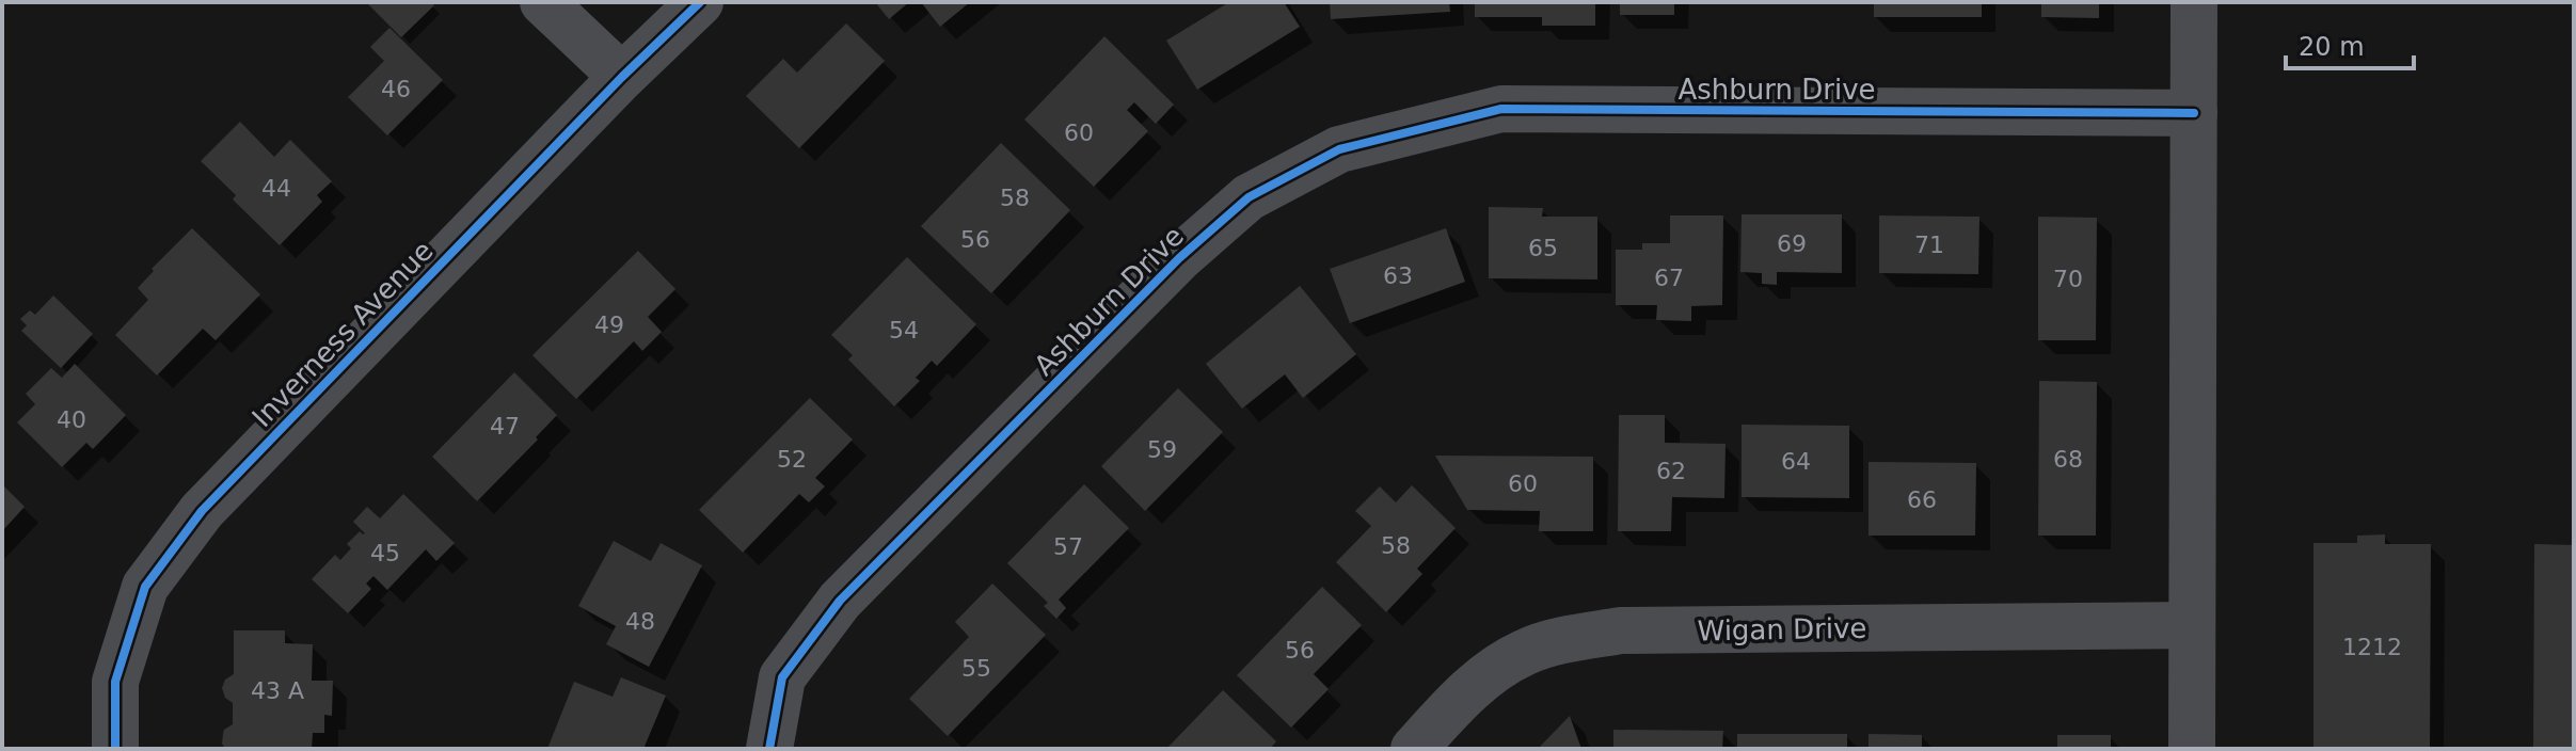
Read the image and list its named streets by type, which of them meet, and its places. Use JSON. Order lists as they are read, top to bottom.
{
  "streets": {
    "street": ["Ashburn Drive", "Inverness Avenue", "Wigan Drive"]
  },
  "house_numbers": [
    "46",
    "60",
    "44",
    "58",
    "56",
    "69",
    "71",
    "65",
    "63",
    "67",
    "70",
    "49",
    "54",
    "40",
    "47",
    "59",
    "52",
    "68",
    "64",
    "62",
    "60",
    "66",
    "58",
    "57",
    "45",
    "48",
    "1212",
    "56",
    "55",
    "43 A"
  ],
  "scale_bar": "20 m"
}
